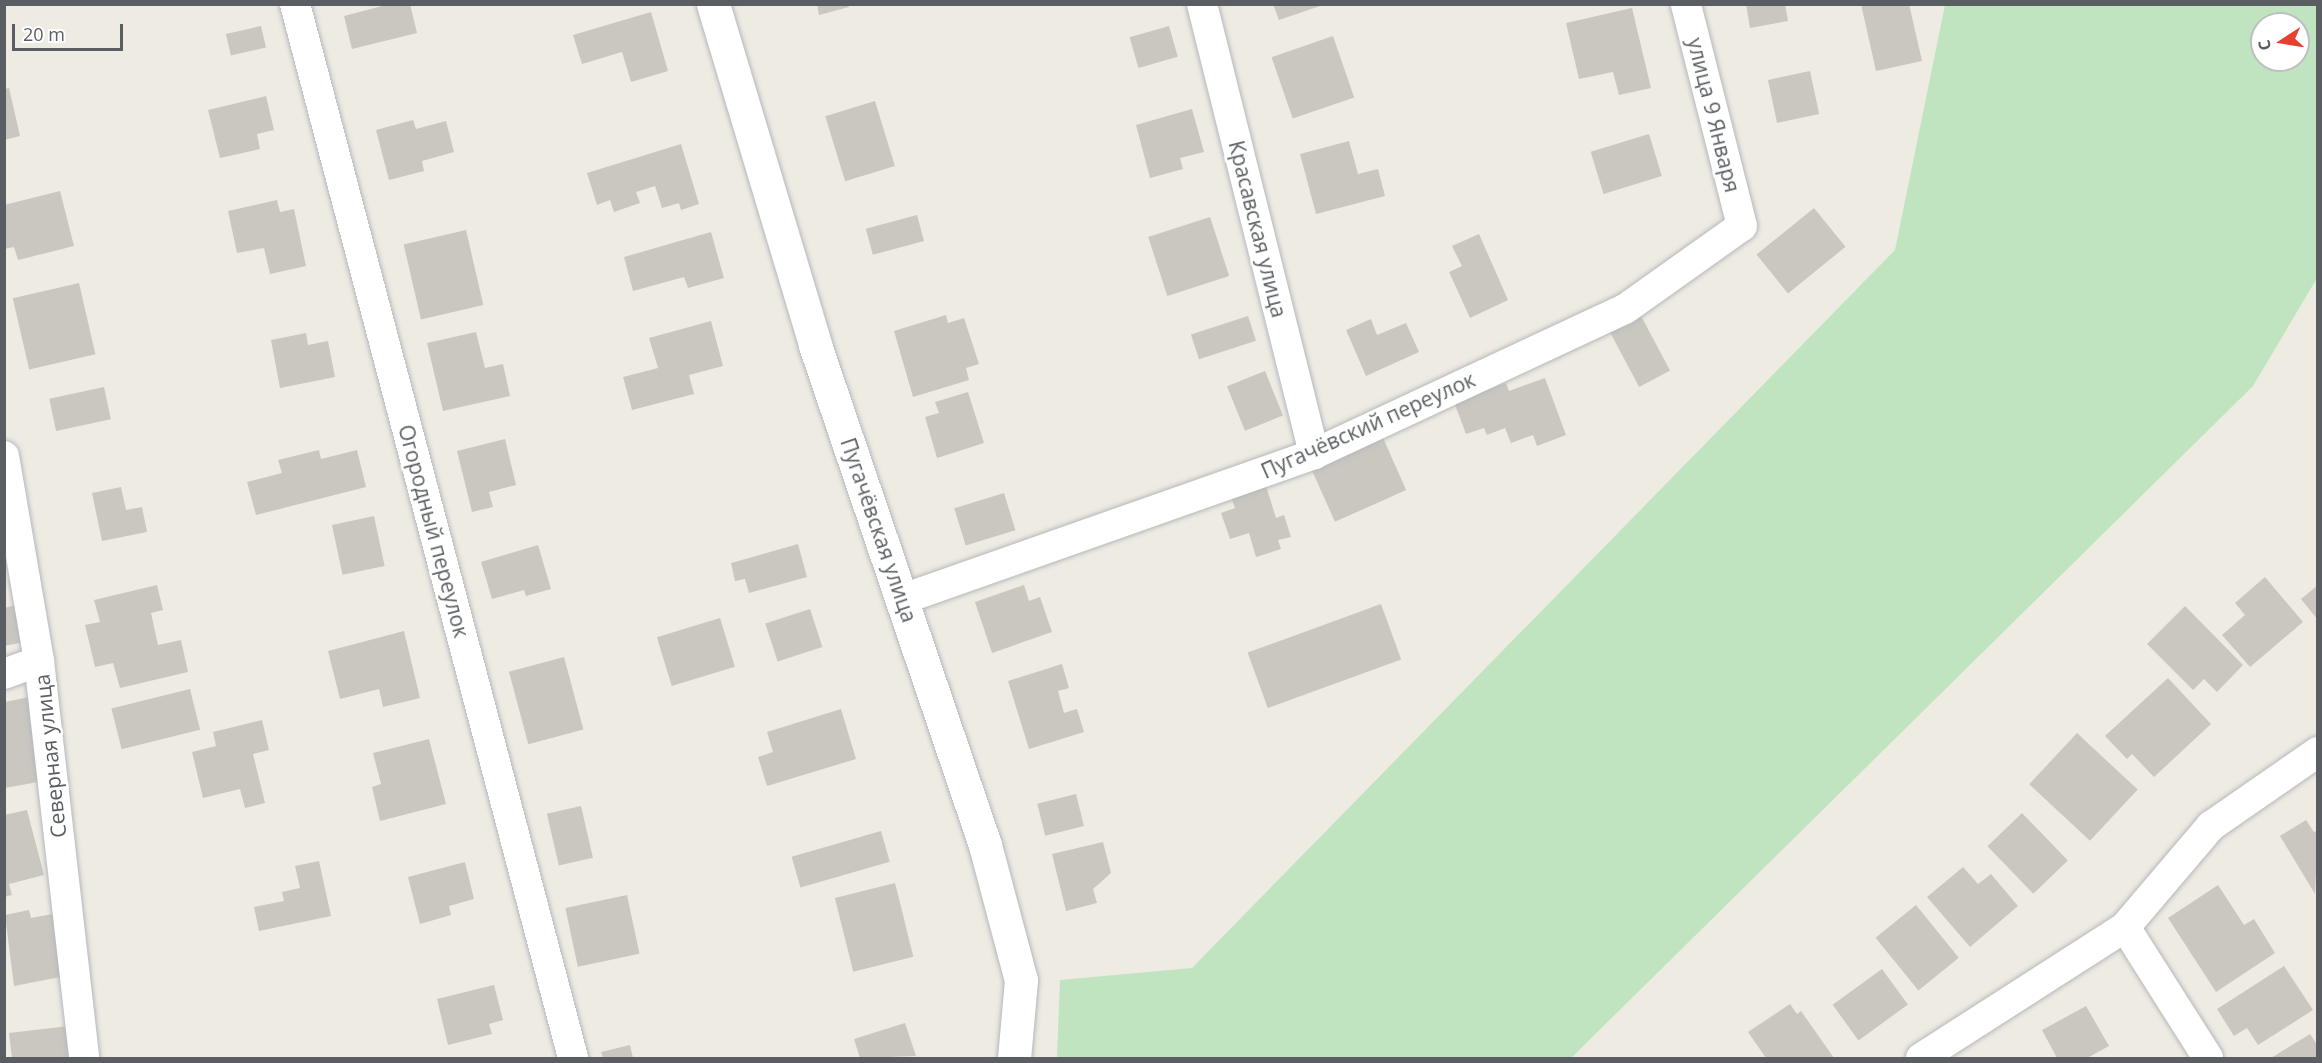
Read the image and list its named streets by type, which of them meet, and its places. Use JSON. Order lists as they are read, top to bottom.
{
  "streets": {
    "main road": ["Пугачёвская улица"],
    "street": [
      "улица 9 Января",
      "Красавская улица",
      "Пугачёвский переулок",
      "Огородный переулок",
      "Северная улица"
    ]
  },
  "crossings": [
    ["улица 9 Января", "Пугачёвский переулок"],
    ["Красавская улица", "Пугачёвский переулок"],
    ["Пугачёвский переулок", "Пугачёвская улица"]
  ],
  "scale_bar": "20 m",
  "north": "left"
}
